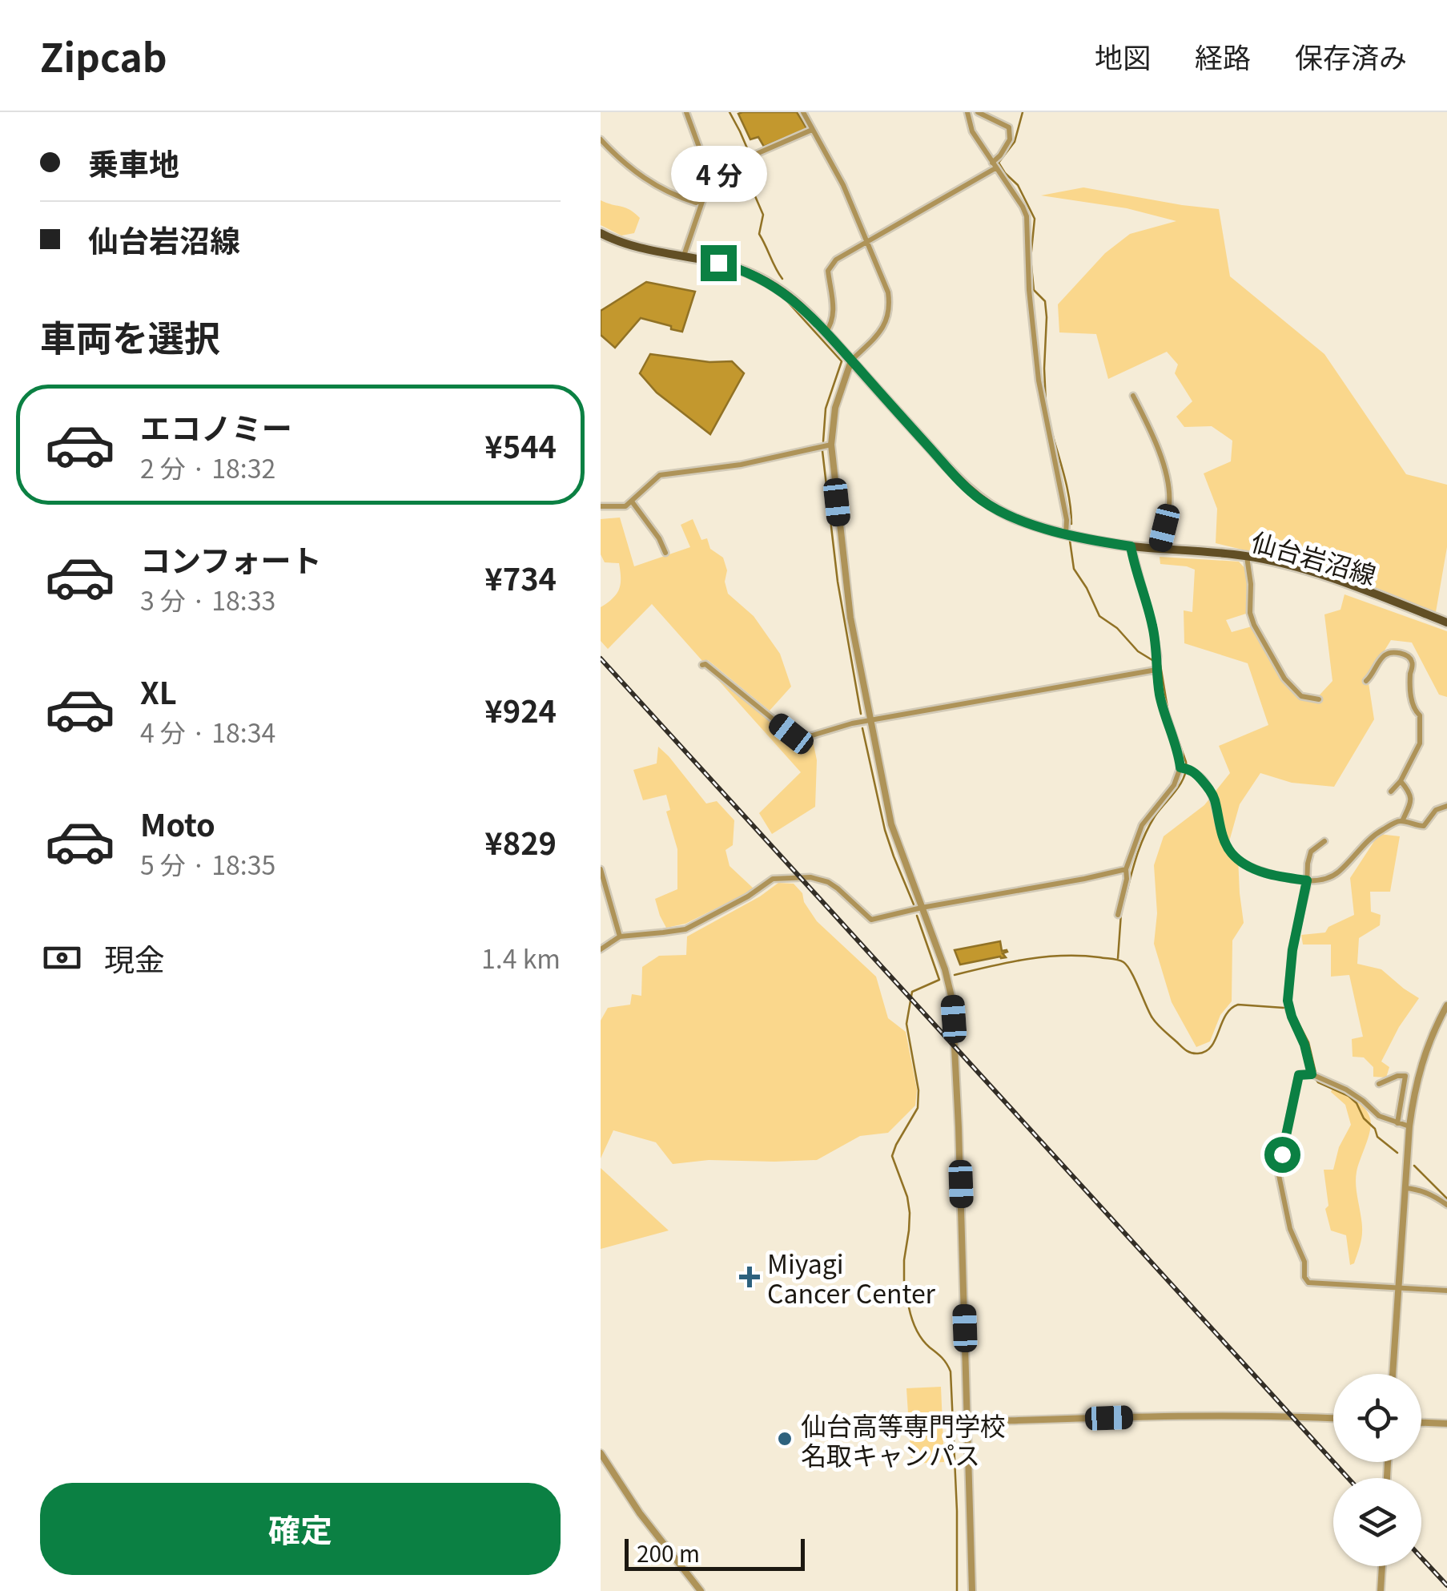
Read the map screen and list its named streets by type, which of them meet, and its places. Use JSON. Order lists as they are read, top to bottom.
{
  "streets": {
    "main road": ["仙台岩沼線"]
  },
  "places": {
    "health": ["Miyagi Cancer Center"],
    "other": ["仙台高等専門学校 名取キャンパス"]
  },
  "scale_bar": "200 m",
  "page": {
    "header": "Zipcab",
    "nav": ["地図", "経路", "保存済み"],
    "banner": ["乗車地", "仙台岩沼線"],
    "bubble": "4 分",
    "heading": "車両を選択",
    "list": [
      {
        "name": "エコノミー",
        "note": "2 分 · 18:32",
        "value": "¥544"
      },
      {
        "name": "コンフォート",
        "note": "3 分 · 18:33",
        "value": "¥734"
      },
      {
        "name": "XL",
        "note": "4 分 · 18:34",
        "value": "¥924"
      },
      {
        "name": "Moto",
        "note": "5 分 · 18:35",
        "value": "¥829"
      }
    ],
    "pay": ["現金", "1.4 km"],
    "buttons": "確定",
    "scale": "200 m"
  }
}
